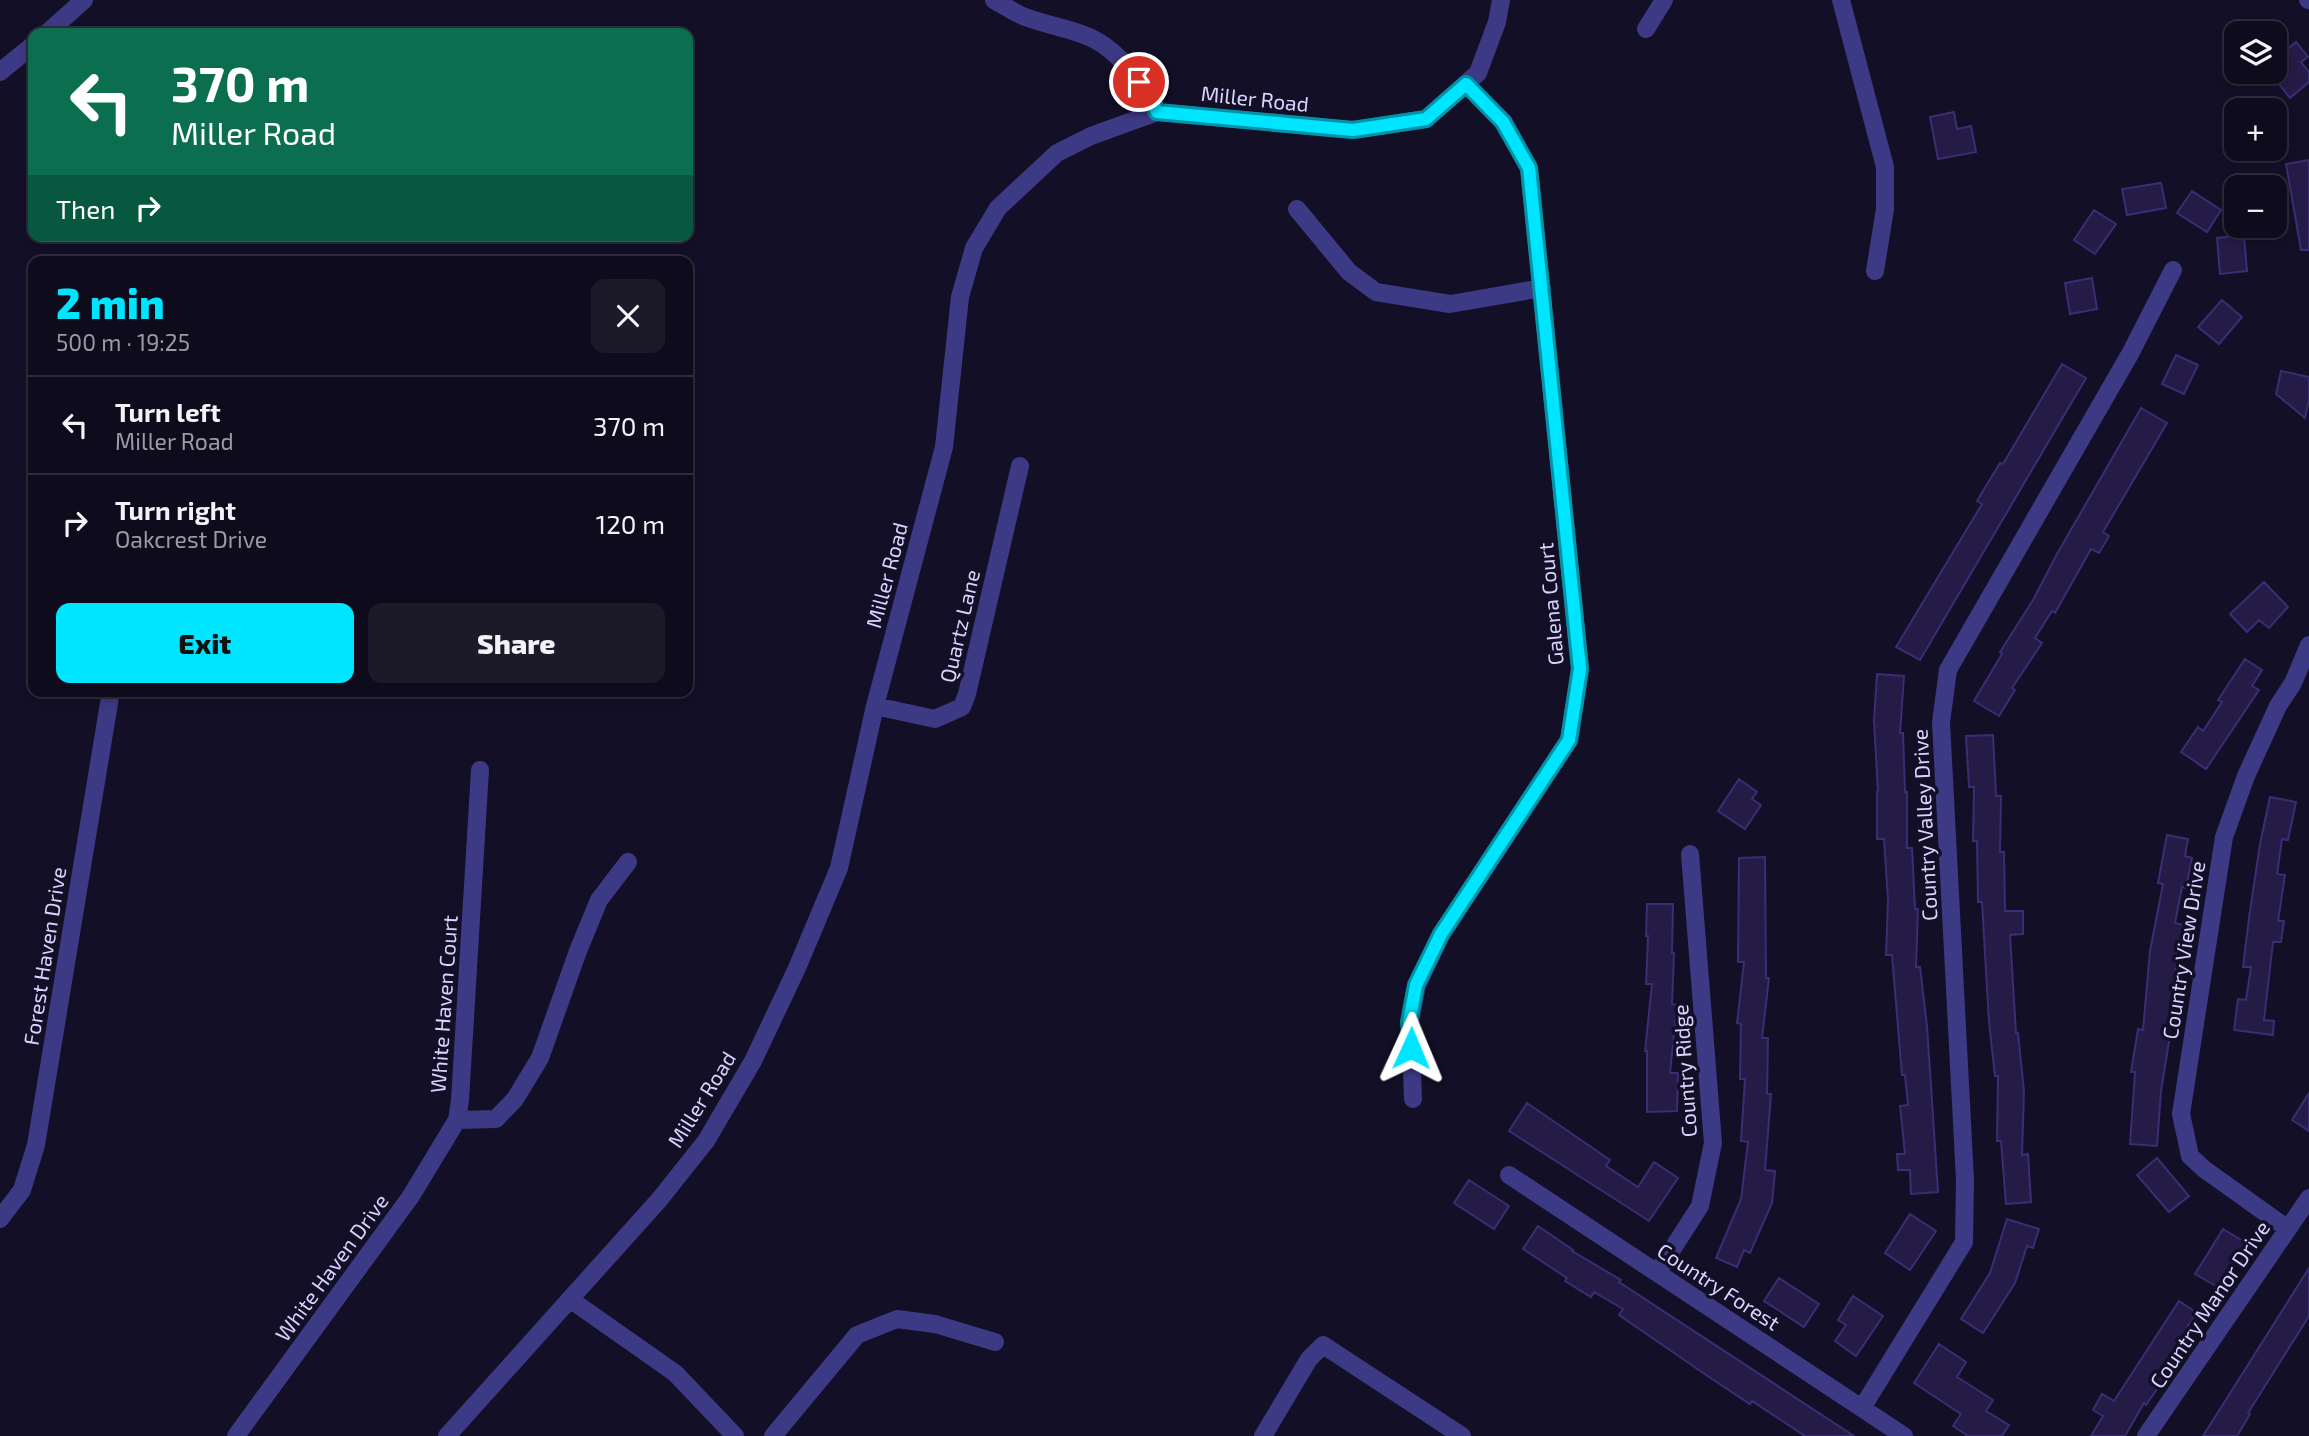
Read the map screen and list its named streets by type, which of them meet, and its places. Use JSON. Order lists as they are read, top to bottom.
{
  "streets": {
    "street": [
      "Miller Road",
      "Galena Court",
      "Quartz Lane",
      "Country Valley Drive",
      "Country View Drive",
      "Forest Haven Drive",
      "White Haven Court",
      "Country Ridge",
      "White Haven Drive",
      "Country Forest",
      "Country Manor Drive"
    ]
  },
  "crossings": [
    ["Miller Road", "Galena Court"],
    ["Miller Road", "Quartz Lane"],
    ["Country Valley Drive", "Country Forest"],
    ["Country View Drive", "Country Manor Drive"],
    ["White Haven Court", "White Haven Drive"],
    ["Country Ridge", "Country Forest"]
  ],
  "page": {
    "map_buttons": ["+", "−"],
    "turn": ["370 m", "Miller Road"],
    "then": "Then",
    "heading": ["2 min", "500 m · 19:25"],
    "list": [
      {
        "name": "Turn left",
        "note": "Miller Road",
        "value": "370 m"
      },
      {
        "name": "Turn right",
        "note": "Oakcrest Drive",
        "value": "120 m"
      }
    ],
    "buttons": ["Exit", "Share"]
  }
}
